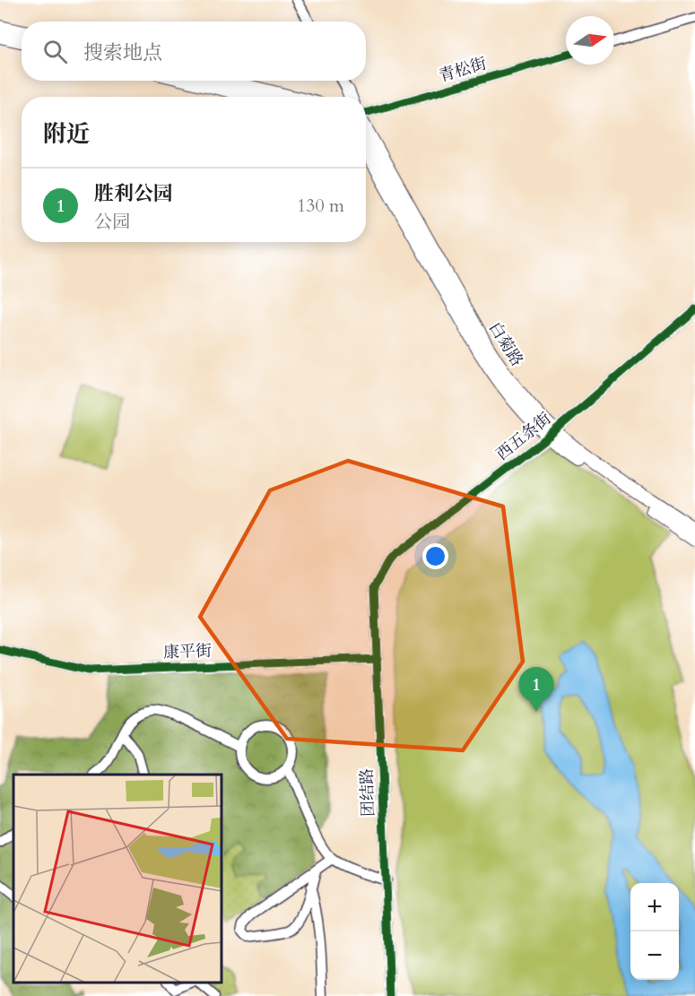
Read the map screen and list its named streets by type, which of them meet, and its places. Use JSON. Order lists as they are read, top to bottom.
{
  "streets": {
    "main road": ["白菊路"],
    "street": [
      "青松街",
      "西五条街",
      "康平街",
      "团结路"
    ]
  },
  "crossings": [
    ["白菊路", "西五条街"],
    ["西五条街", "团结路"],
    ["康平街", "团结路"]
  ],
  "north": "right",
  "page": {
    "search": "搜索地点",
    "heading": "附近",
    "list": [
      {
        "mark": "1",
        "name": "胜利公园",
        "note": "公园",
        "value": "130 m"
      }
    ],
    "pins": "1",
    "map_buttons": ["+", "−"]
  }
}
